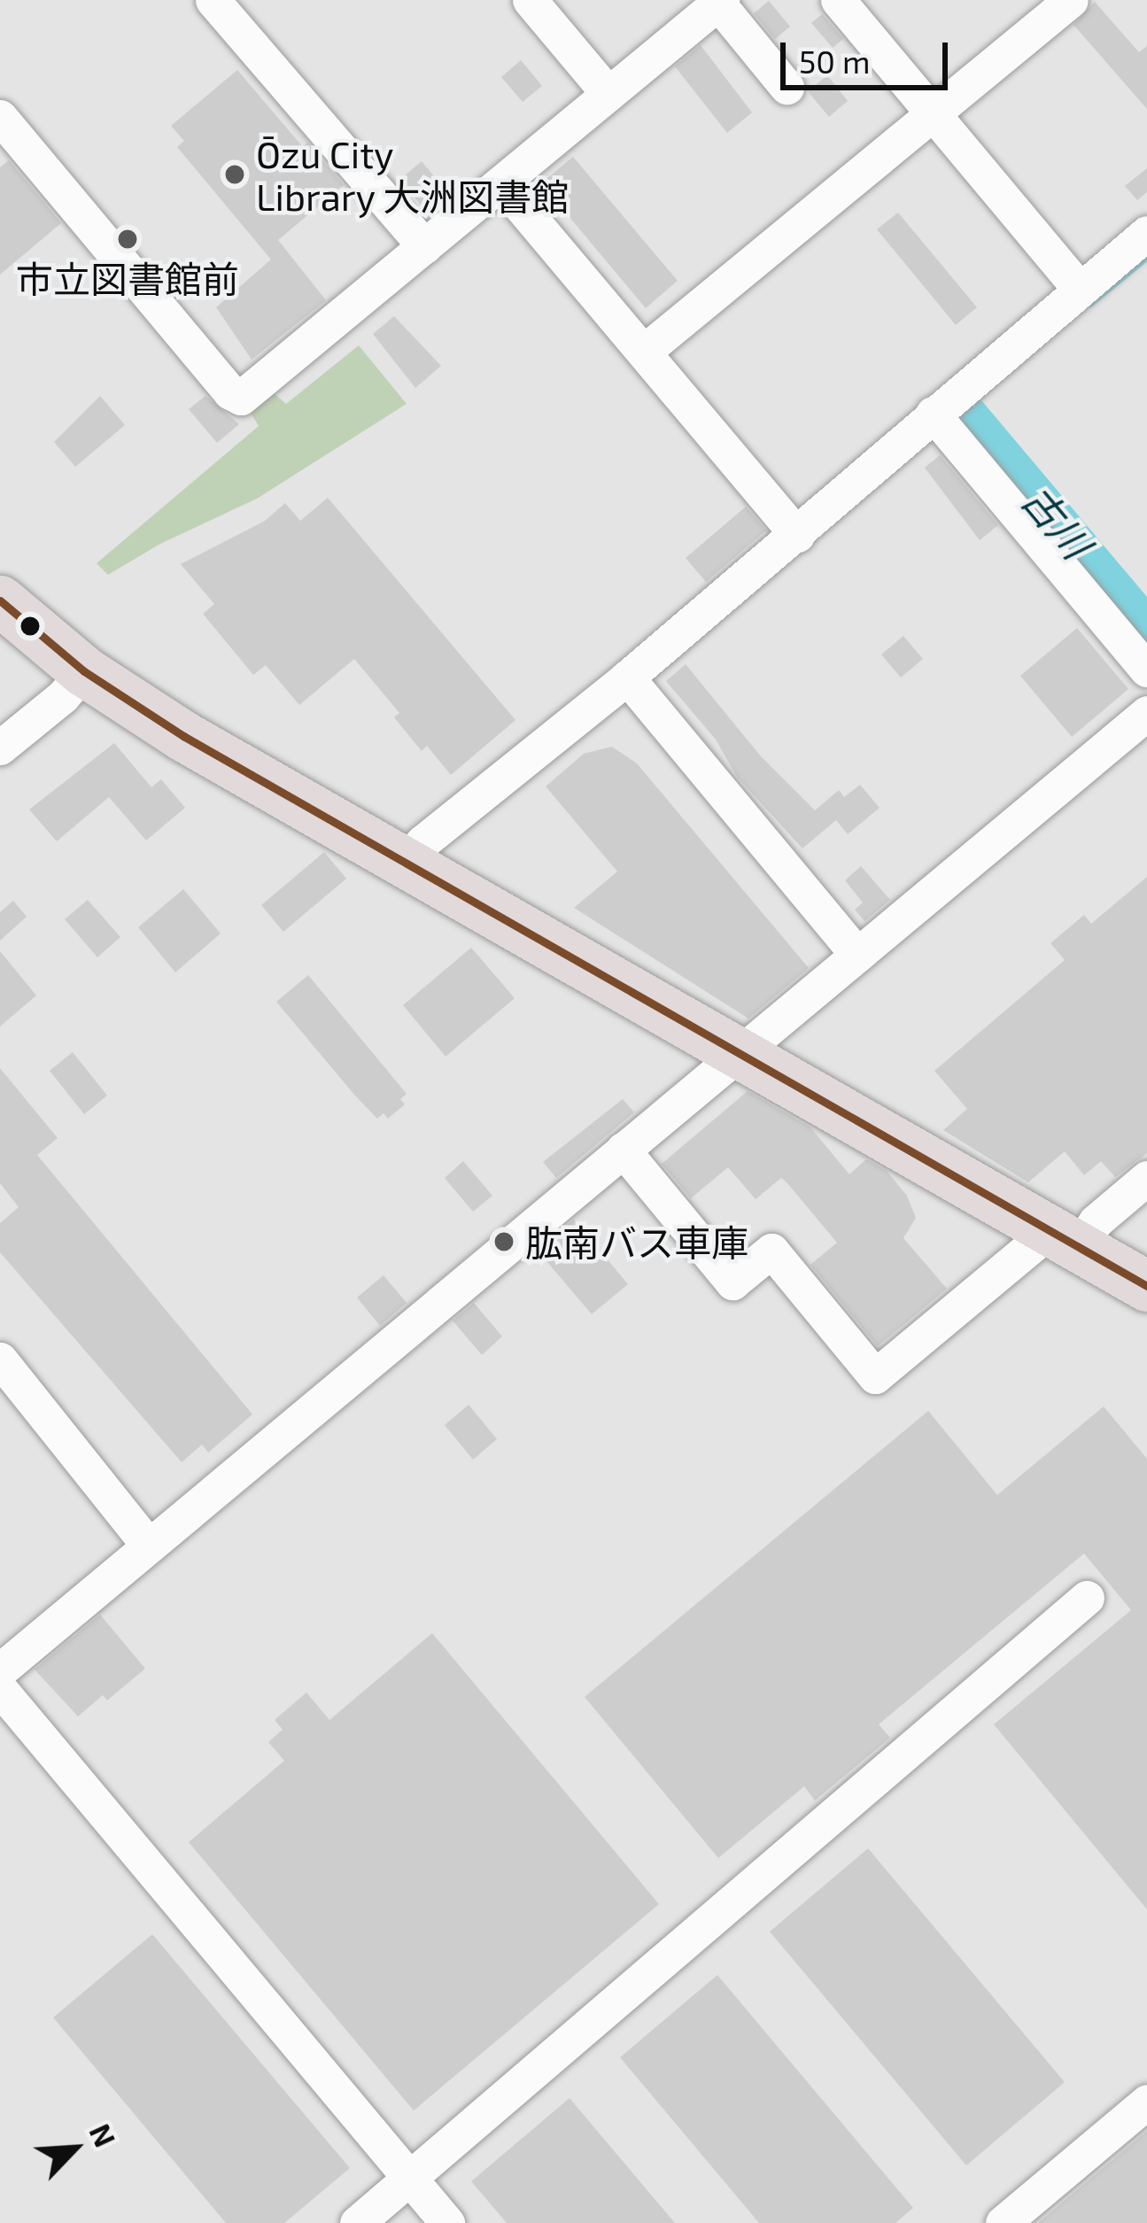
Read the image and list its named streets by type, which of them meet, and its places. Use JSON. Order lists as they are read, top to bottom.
{
  "water": ["古川"],
  "places": ["Ōzu City Library 大洲図書館", "市立図書館前", "肱南バス車庫"],
  "scale_bar": "50 m",
  "north": "top right"
}
